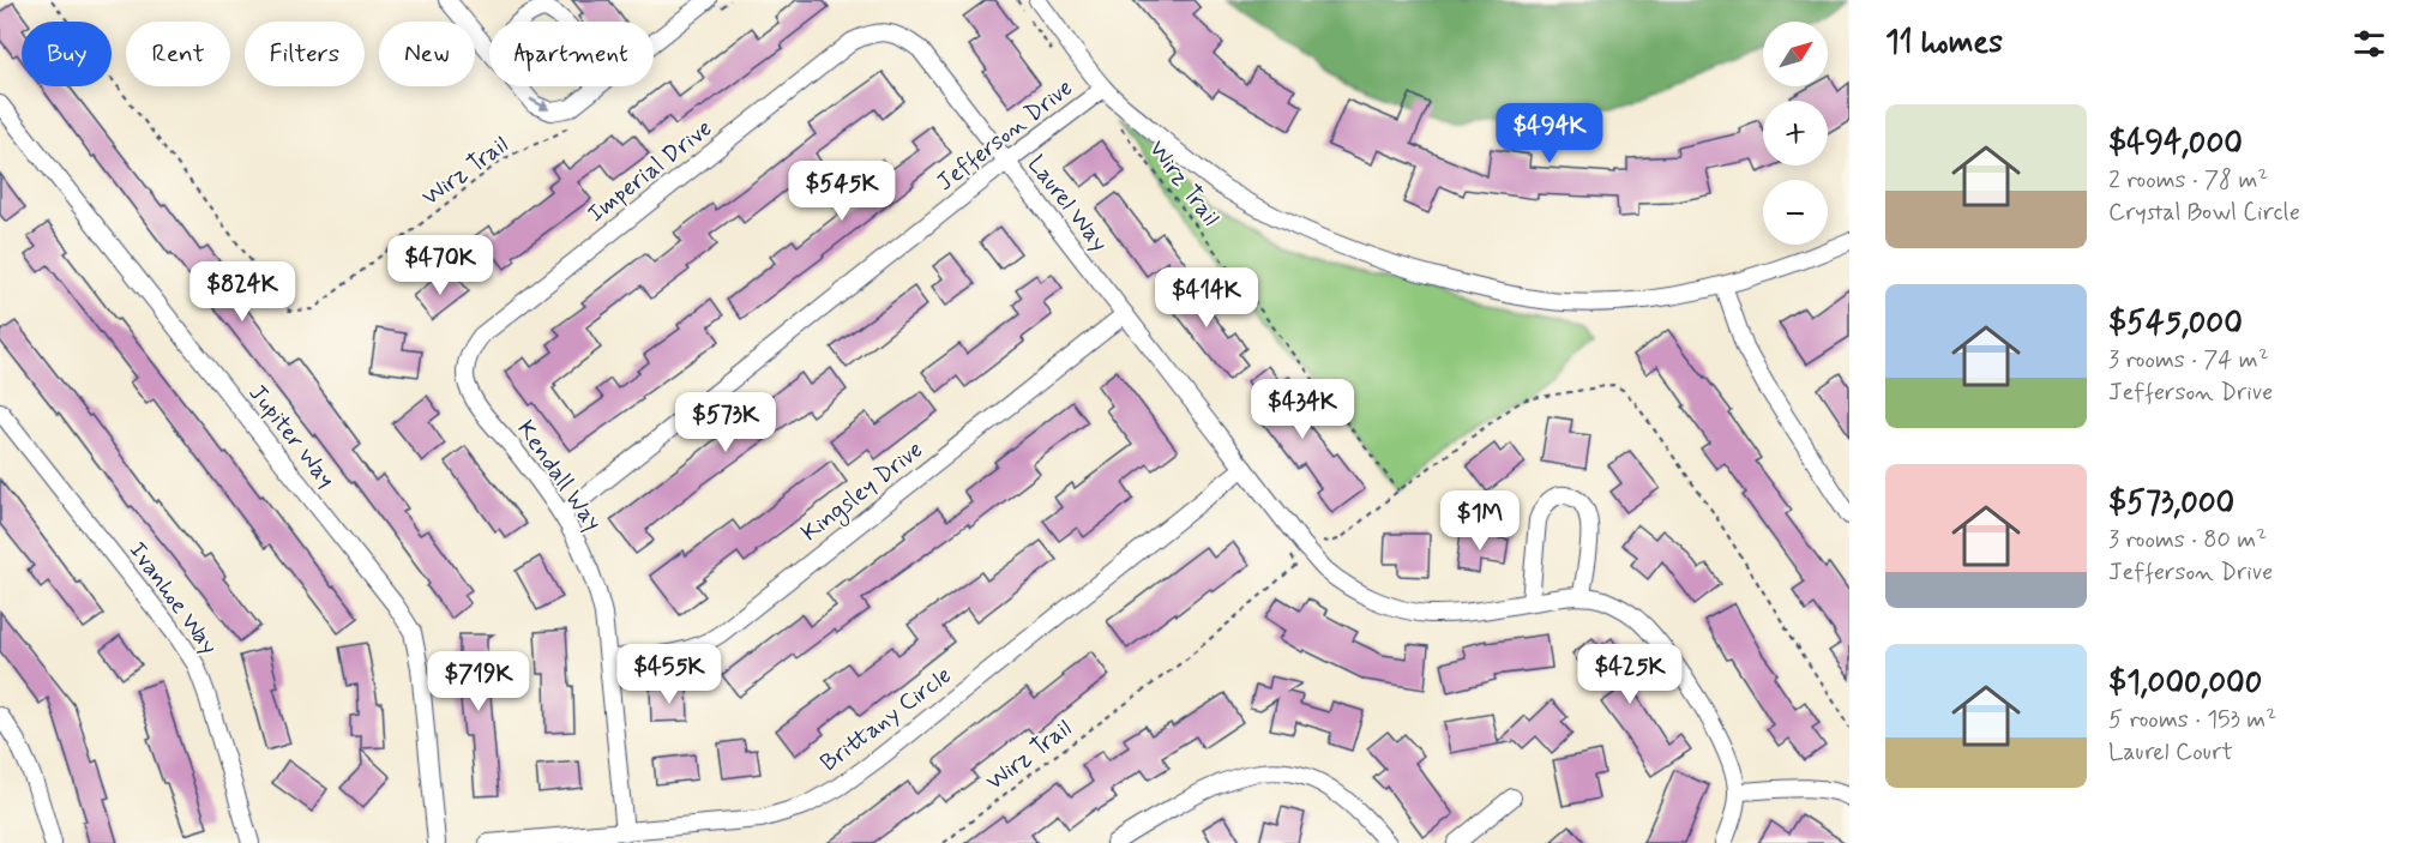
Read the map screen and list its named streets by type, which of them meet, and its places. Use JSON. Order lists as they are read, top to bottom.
{
  "streets": {
    "street": [
      "Jefferson Drive",
      "Imperial Drive",
      "Laurel Way",
      "Jupiter Way",
      "Kendall Way",
      "Kingsley Drive",
      "Ivanhoe Way",
      "Brittany Circle"
    ],
    "path": ["Wirz Trail"]
  },
  "crossings": [
    ["Jefferson Drive", "Laurel Way"],
    ["Jefferson Drive", "Kendall Way"],
    ["Imperial Drive", "Laurel Way"],
    ["Imperial Drive", "Kendall Way"],
    ["Laurel Way", "Kingsley Drive"],
    ["Laurel Way", "Brittany Circle"],
    ["Kendall Way", "Kingsley Drive"],
    ["Kendall Way", "Brittany Circle"]
  ],
  "north": "top right",
  "page": {
    "heading": "11 homes",
    "map_buttons": ["+", "−"],
    "chip": [
      "Buy",
      "Rent",
      "Filters",
      "New",
      "Apartment"
    ],
    "list": [
      {
        "name": "$494,000",
        "note": "2 rooms · 78 m² · Crystal Bowl Circle"
      },
      {
        "name": "$545,000",
        "note": "3 rooms · 74 m² · Jefferson Drive"
      },
      {
        "name": "$573,000",
        "note": "3 rooms · 80 m² · Jefferson Drive"
      },
      {
        "name": "$1,000,000",
        "note": "5 rooms · 153 m² · Laurel Court"
      }
    ],
    "price": [
      "$494K",
      "$545K",
      "$470K",
      "$824K",
      "$414K",
      "$434K",
      "$573K",
      "$1M",
      "$455K",
      "$425K",
      "$719K"
    ]
  }
}
